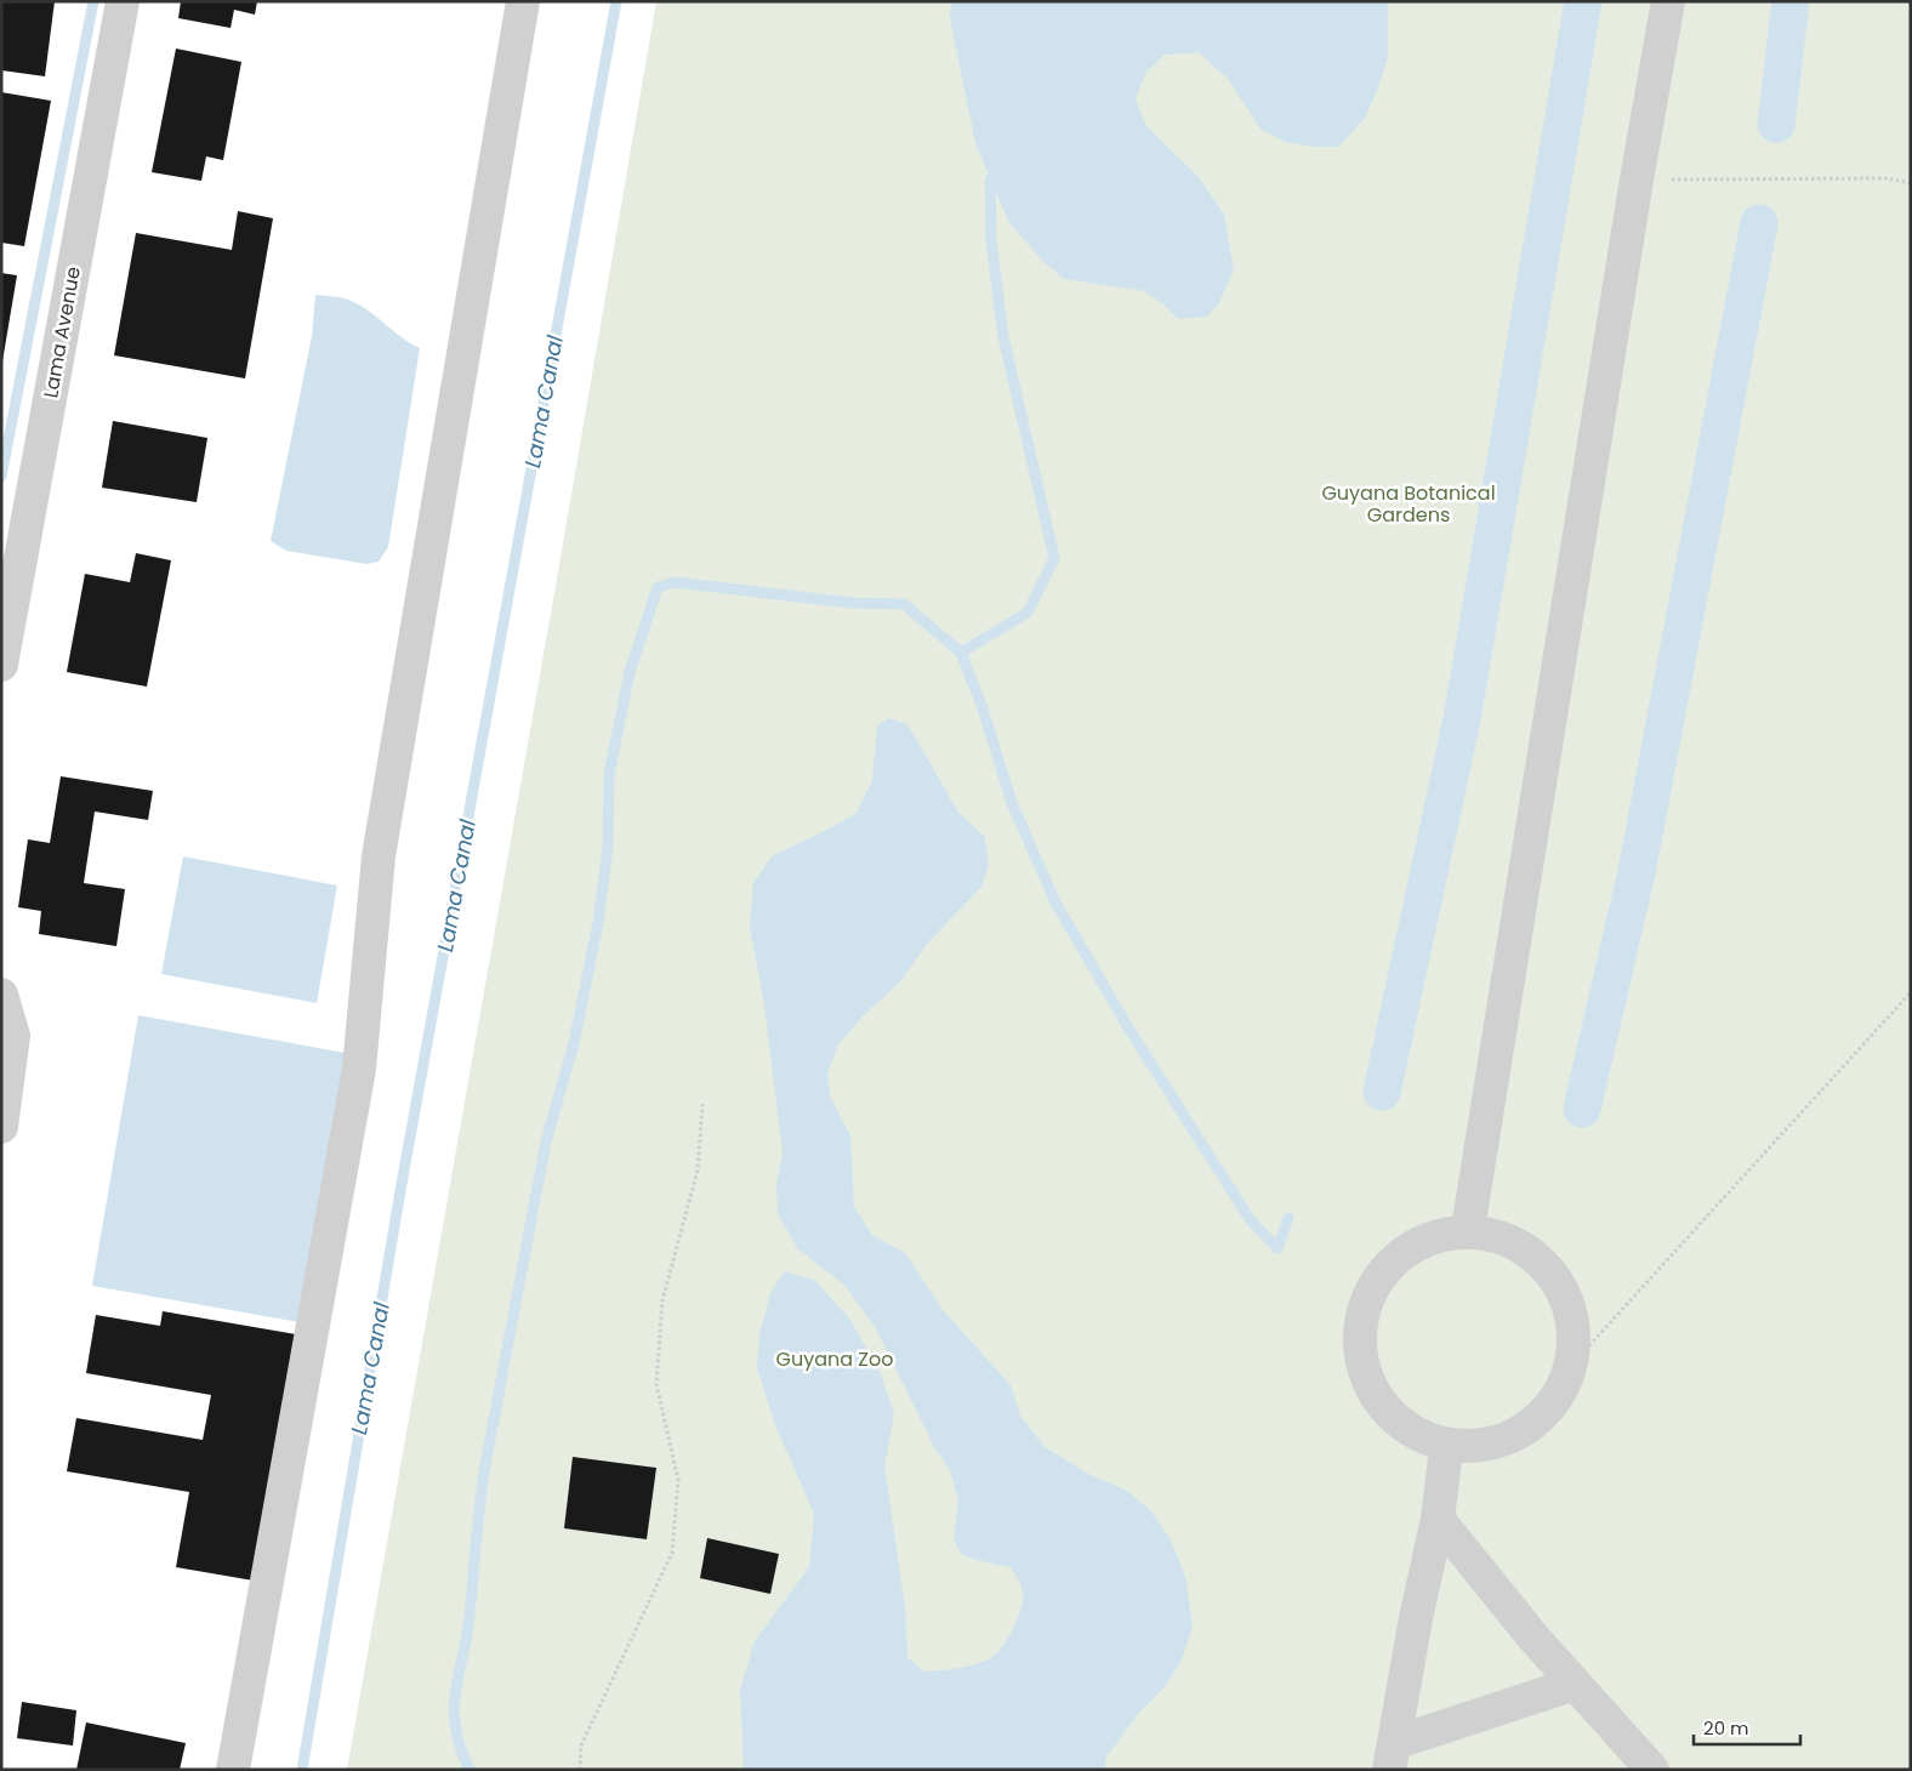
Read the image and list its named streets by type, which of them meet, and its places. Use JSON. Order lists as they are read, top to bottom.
{
  "streets": {
    "street": ["Lama Avenue"]
  },
  "water": ["Lama Canal"],
  "parks": ["Guyana Botanical Gardens", "Guyana Zoo"],
  "scale_bar": "20 m"
}
